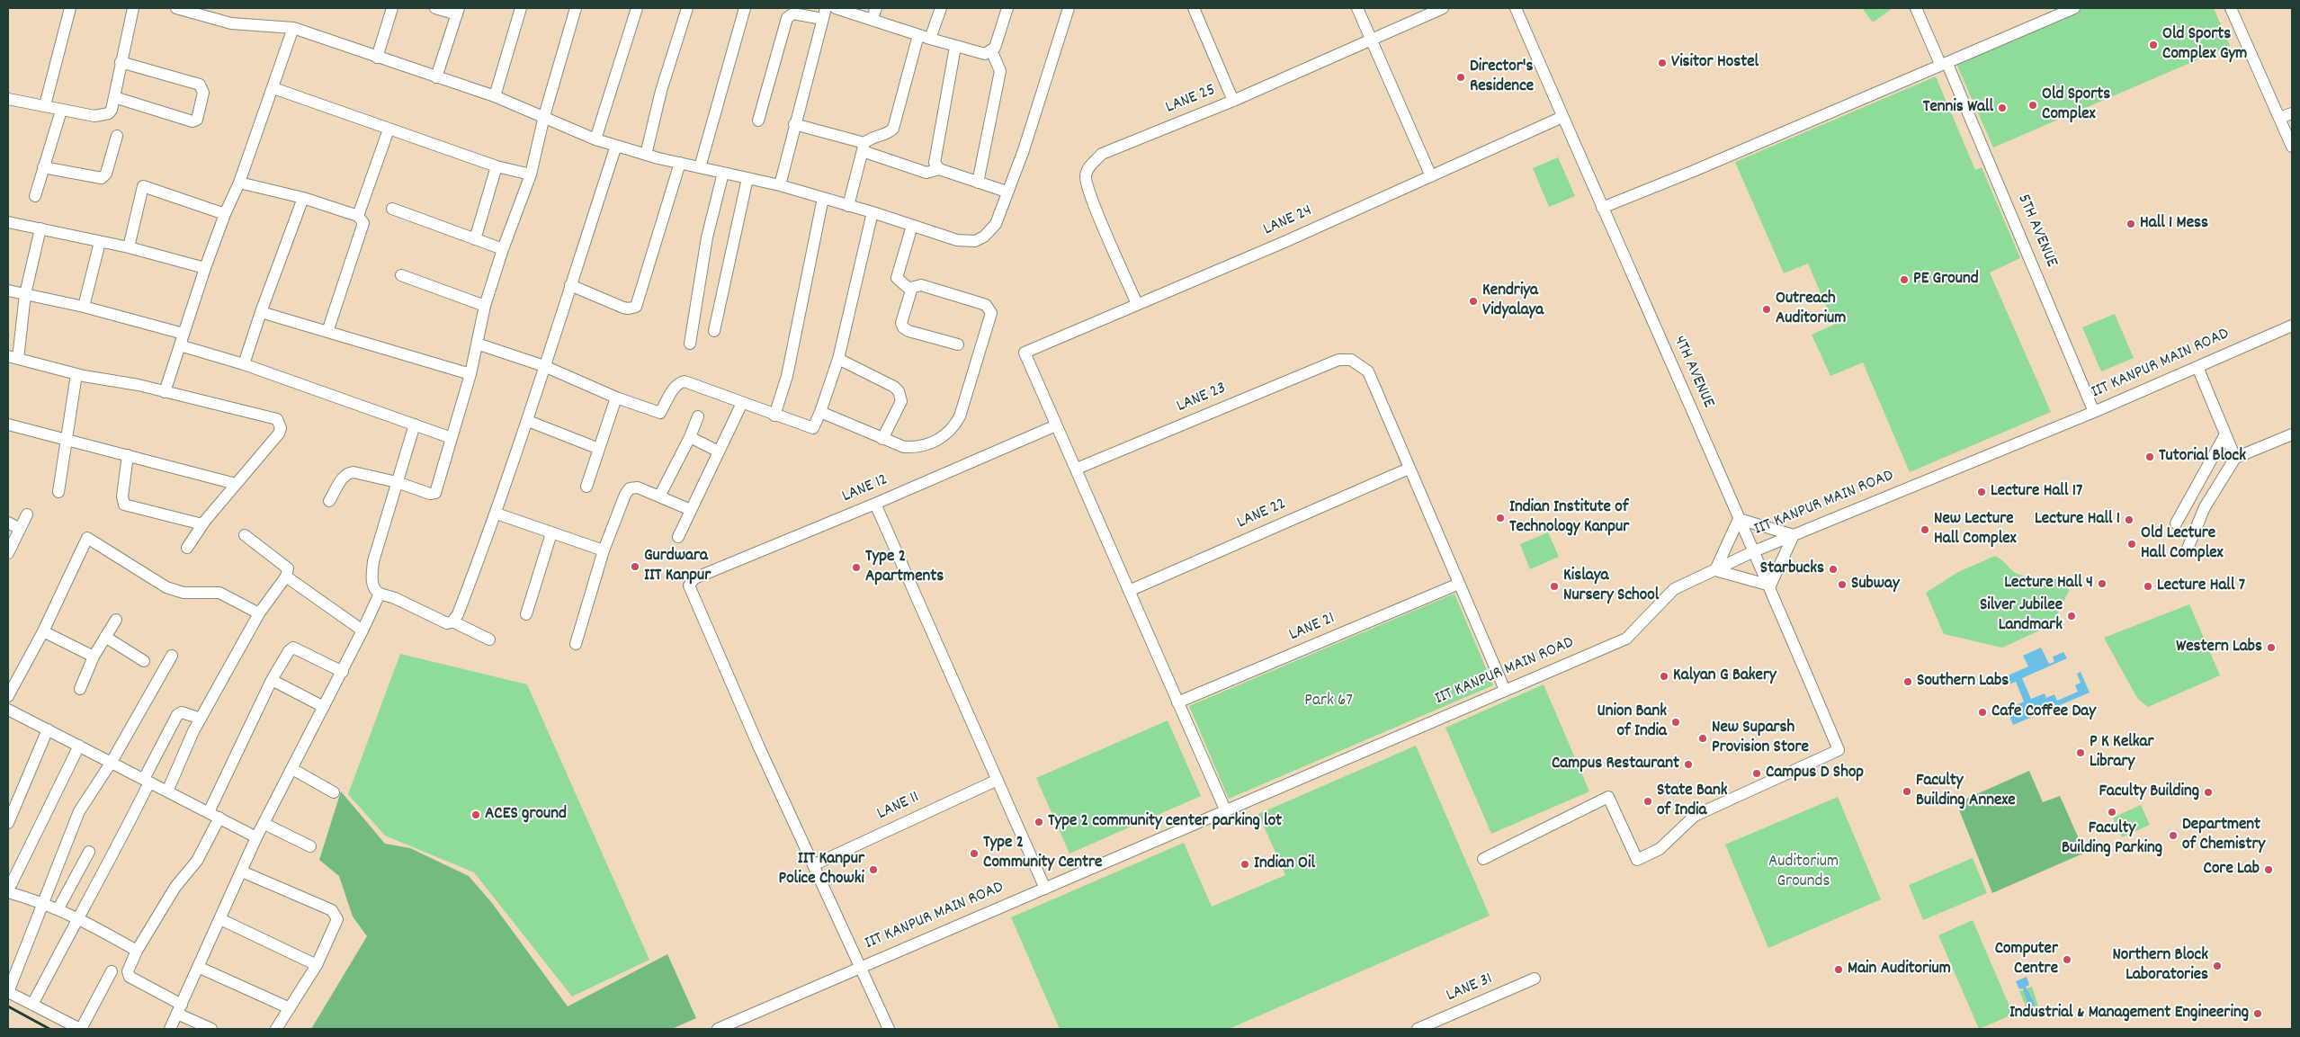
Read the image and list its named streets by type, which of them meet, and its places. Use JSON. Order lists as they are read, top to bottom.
{
  "streets": {
    "street": [
      "LANE 25",
      "LANE 24",
      "5TH AVENUE",
      "IIT KANPUR MAIN ROAD",
      "4TH AVENUE",
      "LANE 23",
      "LANE 12",
      "LANE 22",
      "LANE 21",
      "LANE 11",
      "LANE 31"
    ]
  },
  "crossings": [
    ["LANE 25", "LANE 24"],
    ["LANE 24", "4TH AVENUE"],
    ["LANE 24", "LANE 12"],
    ["5TH AVENUE", "IIT KANPUR MAIN ROAD"],
    ["IIT KANPUR MAIN ROAD", "4TH AVENUE"],
    ["LANE 23", "LANE 22"],
    ["LANE 12", "LANE 11"]
  ],
  "parks": ["Park 67", "Auditorium Grounds"],
  "places": [
    "Old Sports Complex Gym",
    "Visitor Hostel",
    "Director's Residence",
    "Old Sports Complex",
    "Tennis Wall",
    "Hall 1 Mess",
    "PE Ground",
    "Kendriya Vidyalaya",
    "Outreach Auditorium",
    "Tutorial Block",
    "Lecture Hall 17",
    "Indian Institute of Technology Kanpur",
    "Lecture Hall 1",
    "New Lecture Hall Complex",
    "Old Lecture Hall Complex",
    "Gurdwara IIT Kanpur",
    "Type 2 Apartments",
    "Starbucks",
    "Lecture Hall 4",
    "Subway",
    "Kislaya Nursery School",
    "Lecture Hall 7",
    "Silver Jubilee Landmark",
    "Western Labs",
    "Kalyan G Bakery",
    "Southern Labs",
    "Cafe Coffee Day",
    "Union Bank of India",
    "New Suparsh Provision Store",
    "P K Kelkar Library",
    "Campus Restaurant",
    "Campus D Shop",
    "Faculty Building Annexe",
    "Faculty Building",
    "State Bank of India",
    "Faculty Building Parking",
    "ACES ground",
    "Type 2 community center parking lot",
    "Department of Chemistry",
    "Type 2 Community Centre",
    "Indian Oil",
    "IIT Kanpur Police Chowki",
    "Core Lab",
    "Computer Centre",
    "Northern Block Laboratories",
    "Main Auditorium",
    "Industrial & Management Engineering"
  ]
}
